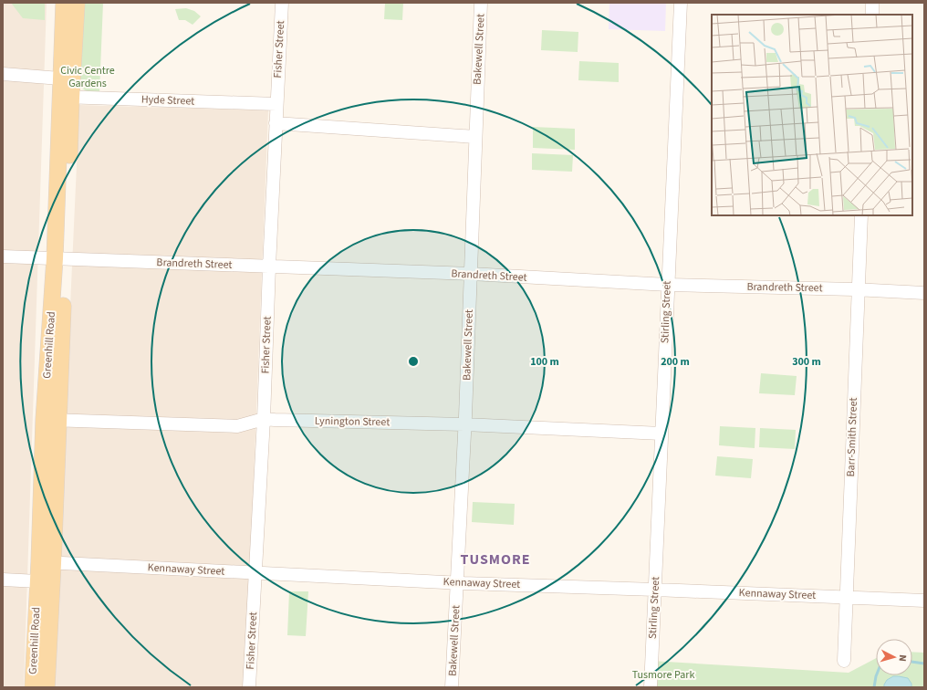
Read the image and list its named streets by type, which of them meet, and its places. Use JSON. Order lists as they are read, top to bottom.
{
  "streets": {
    "main road": ["Greenhill Road"],
    "street": [
      "Fisher Street",
      "Bakewell Street",
      "Hyde Street",
      "Brandreth Street",
      "Stirling Street",
      "Lynington Street",
      "Barr-Smith Street",
      "Kennaway Street"
    ]
  },
  "crossings": [
    ["Fisher Street", "Hyde Street"],
    ["Fisher Street", "Brandreth Street"],
    ["Fisher Street", "Lynington Street"],
    ["Fisher Street", "Kennaway Street"],
    ["Bakewell Street", "Brandreth Street"],
    ["Bakewell Street", "Lynington Street"],
    ["Bakewell Street", "Kennaway Street"],
    ["Hyde Street", "Greenhill Road"],
    ["Brandreth Street", "Stirling Street"],
    ["Brandreth Street", "Greenhill Road"],
    ["Brandreth Street", "Barr-Smith Street"],
    ["Stirling Street", "Lynington Street"],
    ["Stirling Street", "Kennaway Street"],
    ["Greenhill Road", "Lynington Street"],
    ["Greenhill Road", "Kennaway Street"],
    ["Barr-Smith Street", "Kennaway Street"]
  ],
  "districts": ["TUSMORE"],
  "parks": ["Civic Centre Gardens", "Tusmore Park"],
  "north": "right",
  "rings": ["100 m", "200 m", "300 m"]
}
